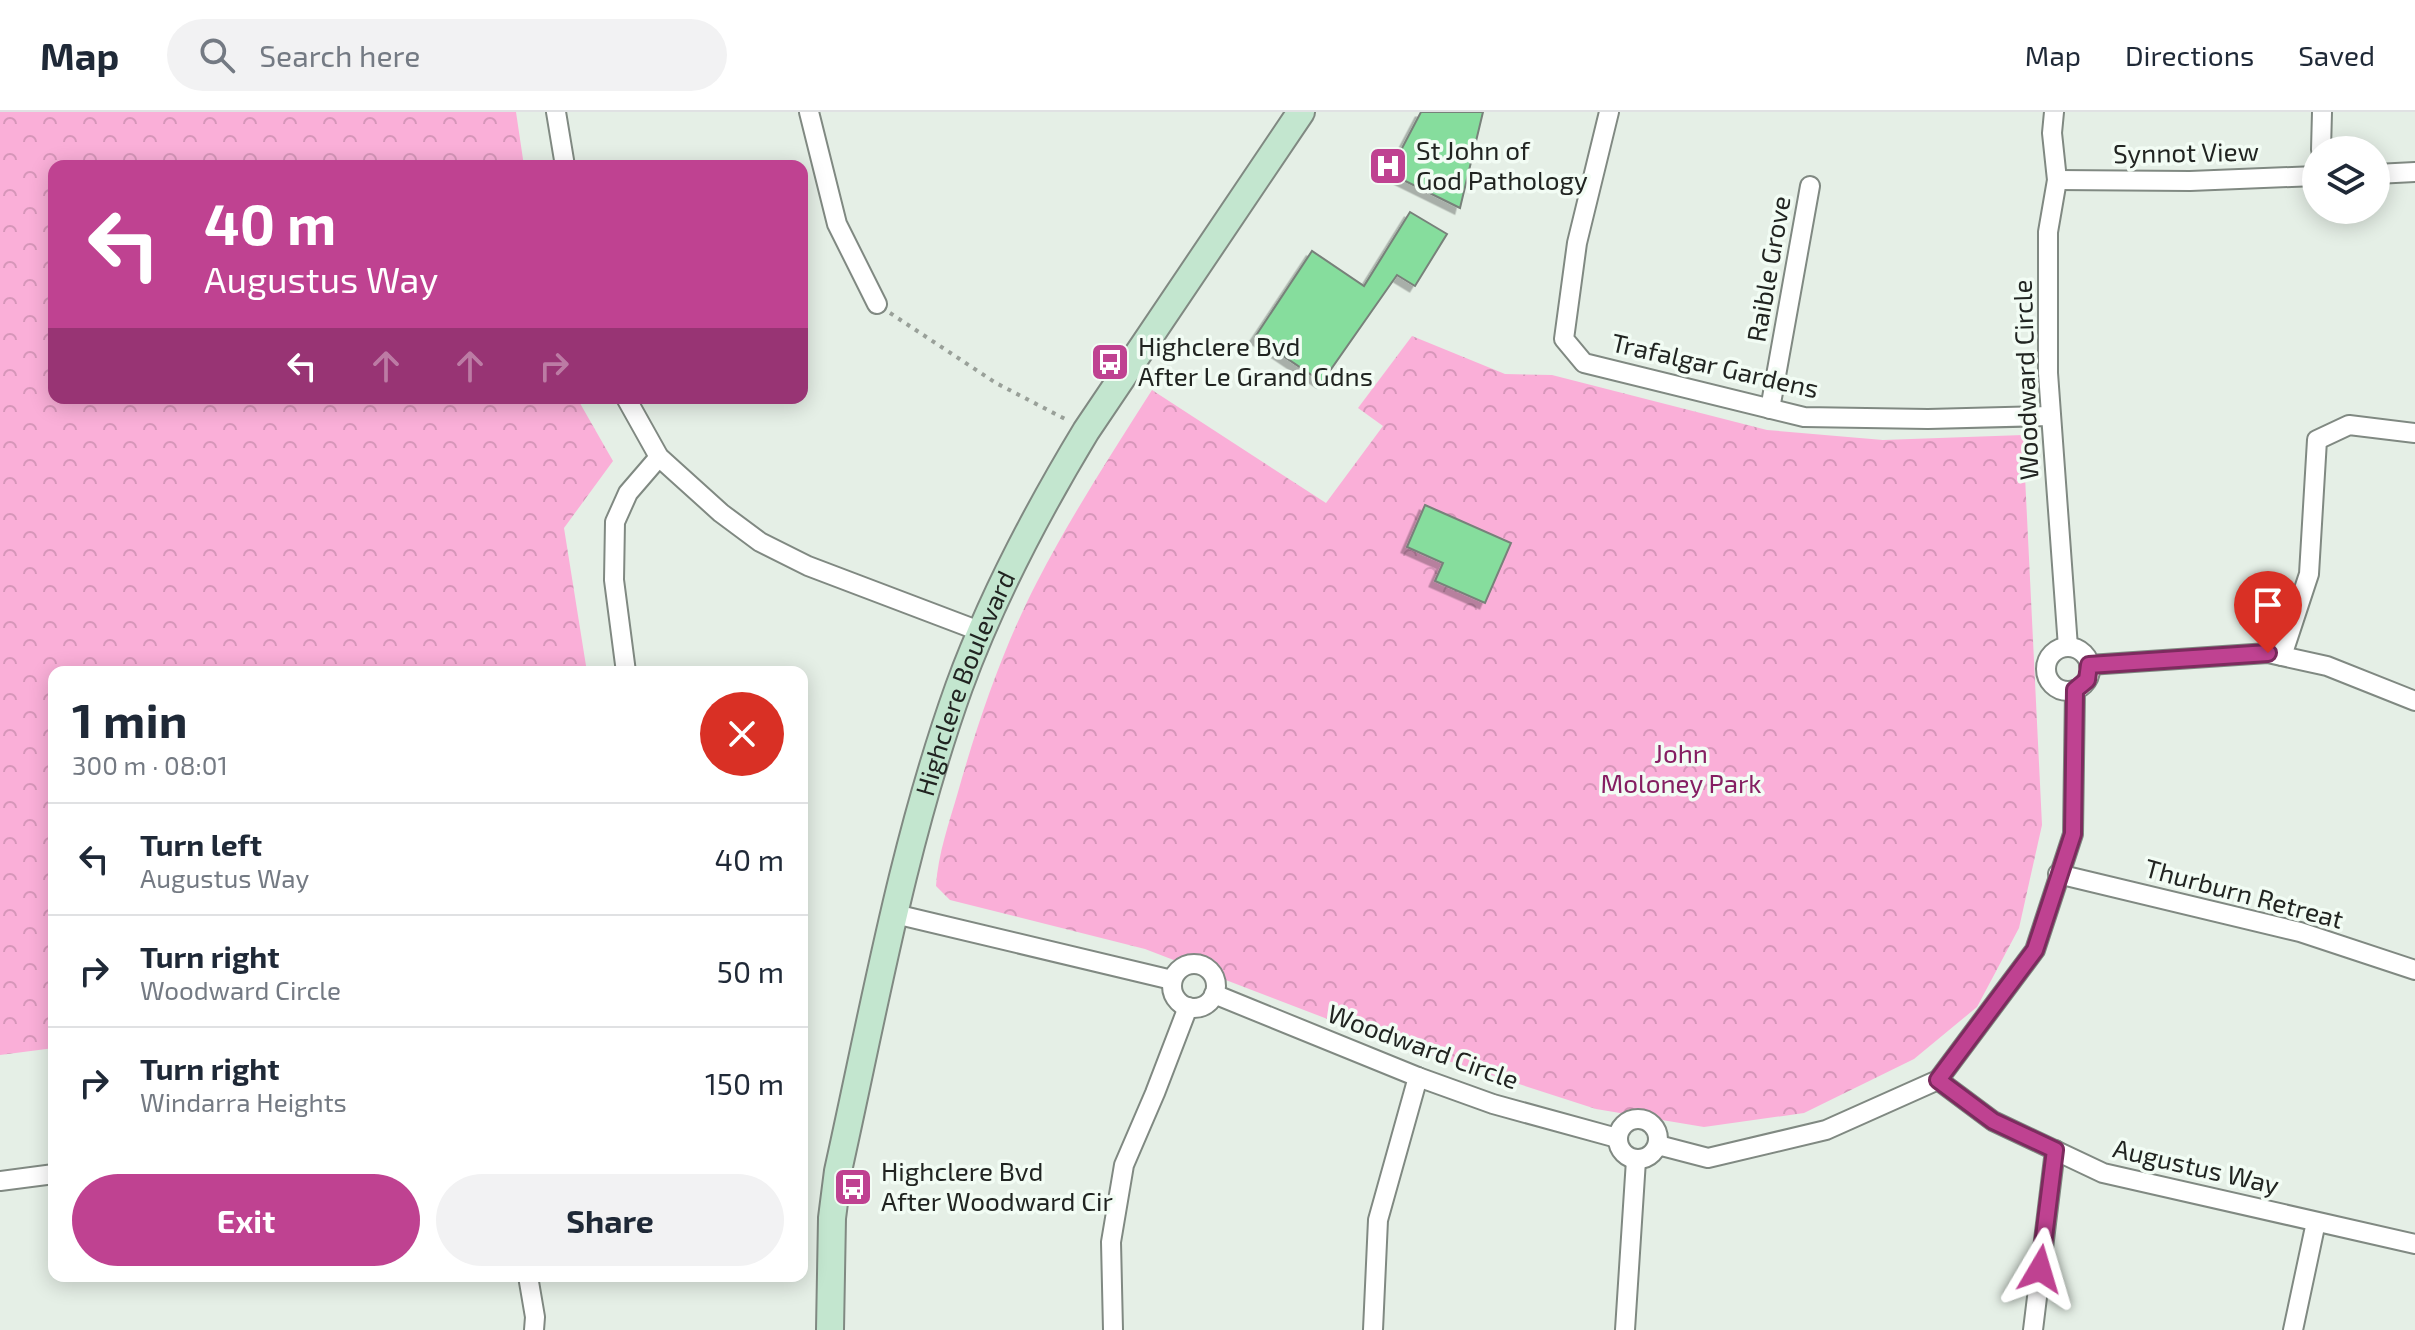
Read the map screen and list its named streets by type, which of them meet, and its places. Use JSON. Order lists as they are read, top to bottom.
{
  "streets": {
    "street": [
      "Synnot View",
      "Raible Grove",
      "Trafalgar Gardens",
      "Woodward Circle",
      "Highclere Boulevard",
      "Thurburn Retreat",
      "Augustus Way"
    ]
  },
  "crossings": [
    ["Synnot View", "Woodward Circle"],
    ["Raible Grove", "Trafalgar Gardens"],
    ["Trafalgar Gardens", "Woodward Circle"]
  ],
  "parks": ["John Moloney Park"],
  "places": {
    "hospital": ["St John of God Pathology"],
    "bus stop": ["Highclere Bvd After Le Grand Gdns", "Highclere Bvd After Woodward Cir"]
  },
  "page": {
    "header": "Map",
    "search": "Search here",
    "nav": ["Map", "Directions", "Saved"],
    "turn": ["40 m", "Augustus Way"],
    "heading": ["1 min", "300 m · 08:01"],
    "list": [
      {
        "name": "Turn left",
        "note": "Augustus Way",
        "value": "40 m"
      },
      {
        "name": "Turn right",
        "note": "Woodward Circle",
        "value": "50 m"
      },
      {
        "name": "Turn right",
        "note": "Windarra Heights",
        "value": "150 m"
      }
    ],
    "buttons": ["Exit", "Share"]
  }
}
